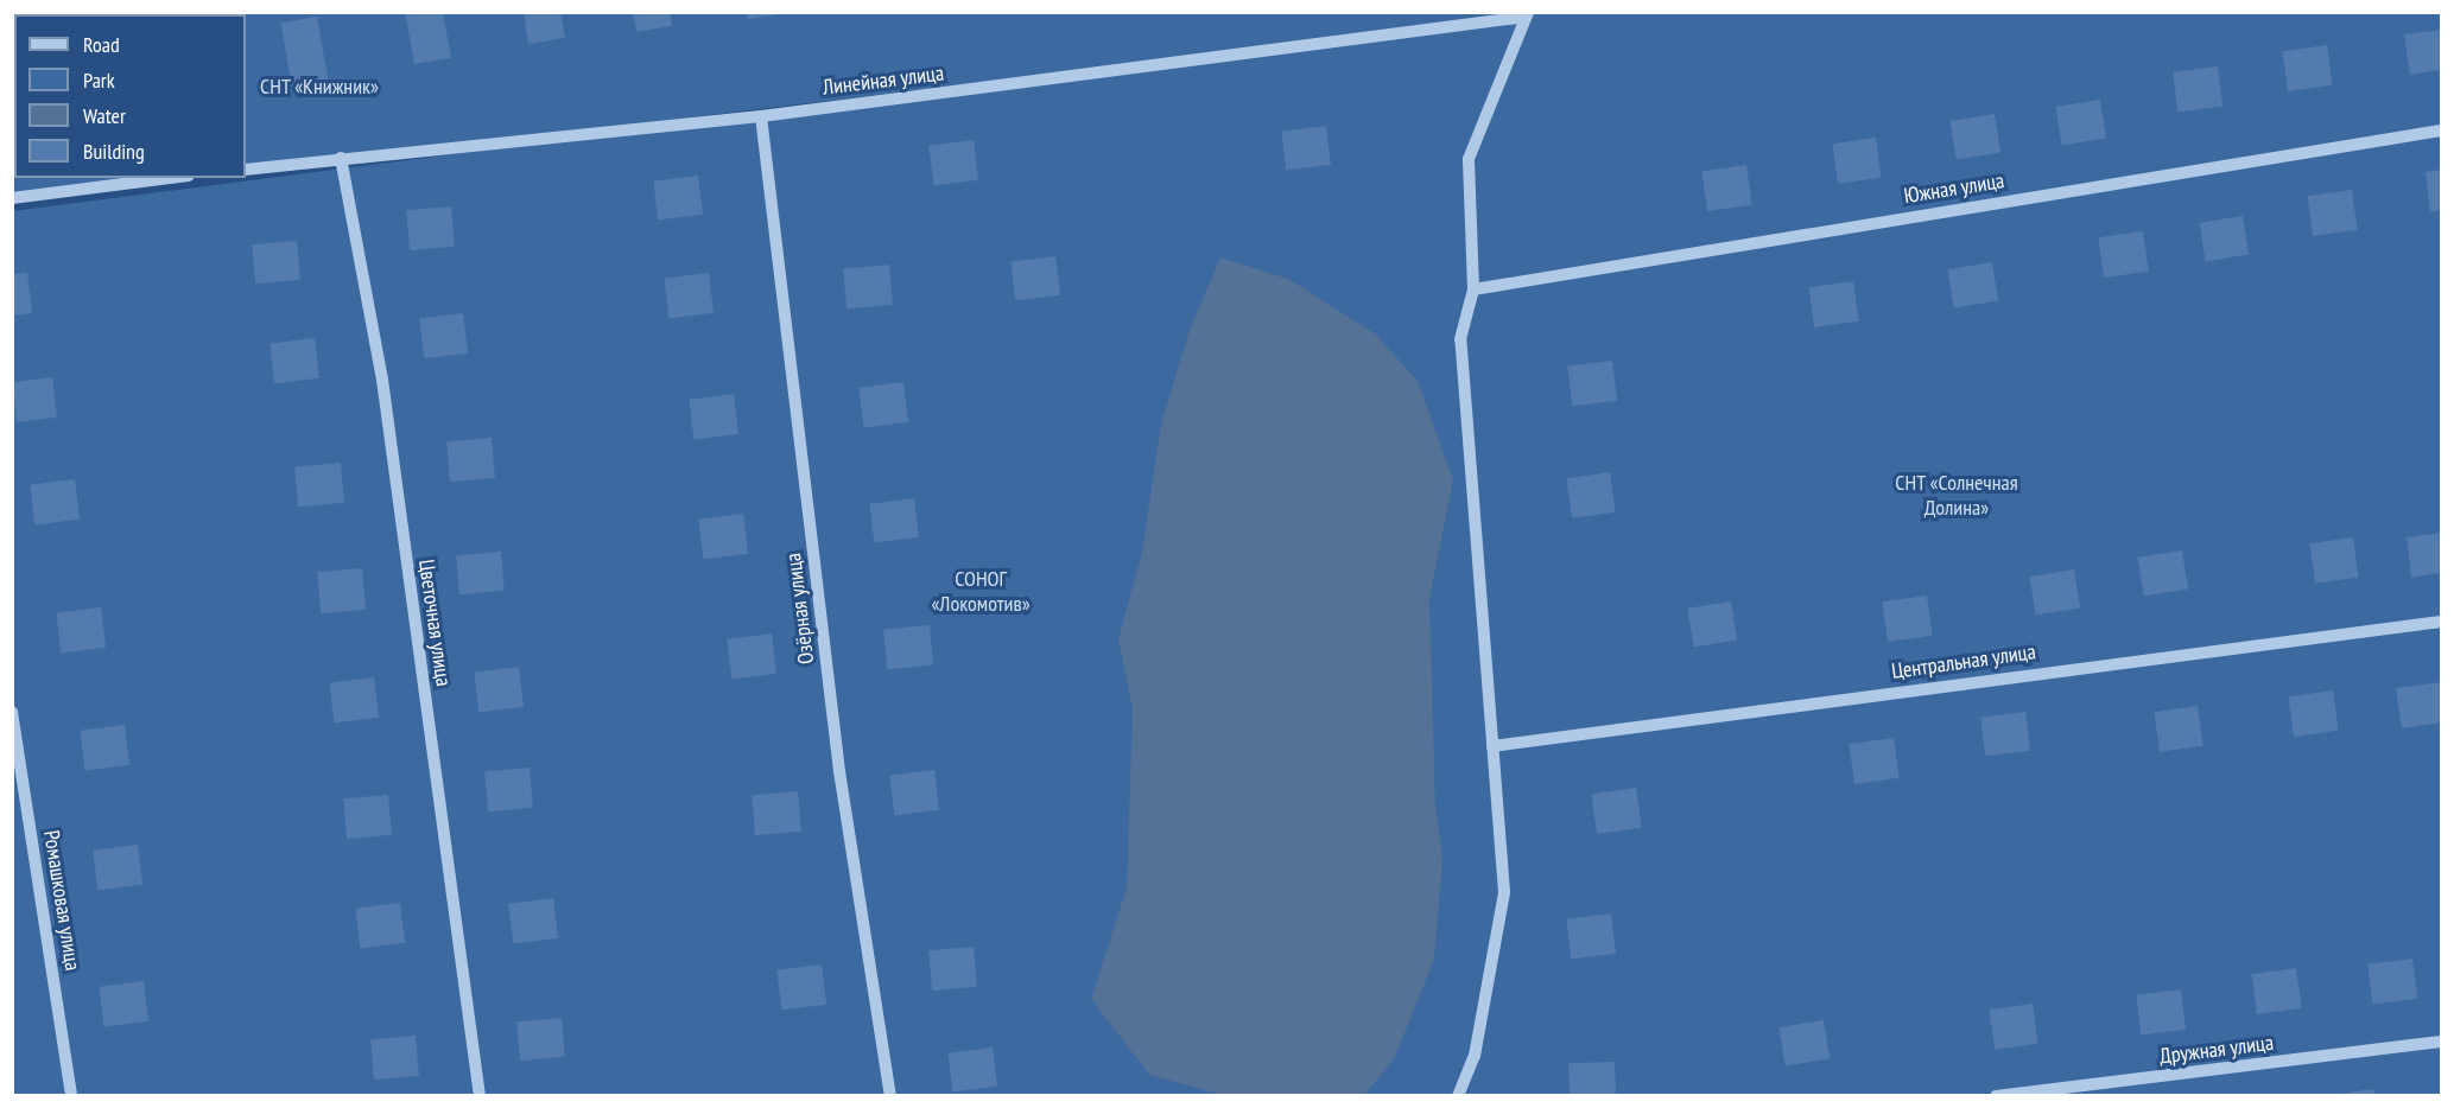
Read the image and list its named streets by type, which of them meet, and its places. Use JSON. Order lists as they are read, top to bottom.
{
  "streets": {
    "street": [
      "Линейная улица",
      "Южная улица",
      "Озёрная улица",
      "Цветочная улица",
      "Центральная улица",
      "Ромашковая улица",
      "Дружная улица"
    ]
  },
  "crossings": [
    ["Линейная улица", "Озёрная улица"],
    ["Линейная улица", "Цветочная улица"]
  ],
  "parks": ["СНТ «Книжник»", "СНТ «Солнечная Долина»", "СОНОГ «Локомотив»"],
  "legend": [
    "Road",
    "Park",
    "Water",
    "Building"
  ]
}
